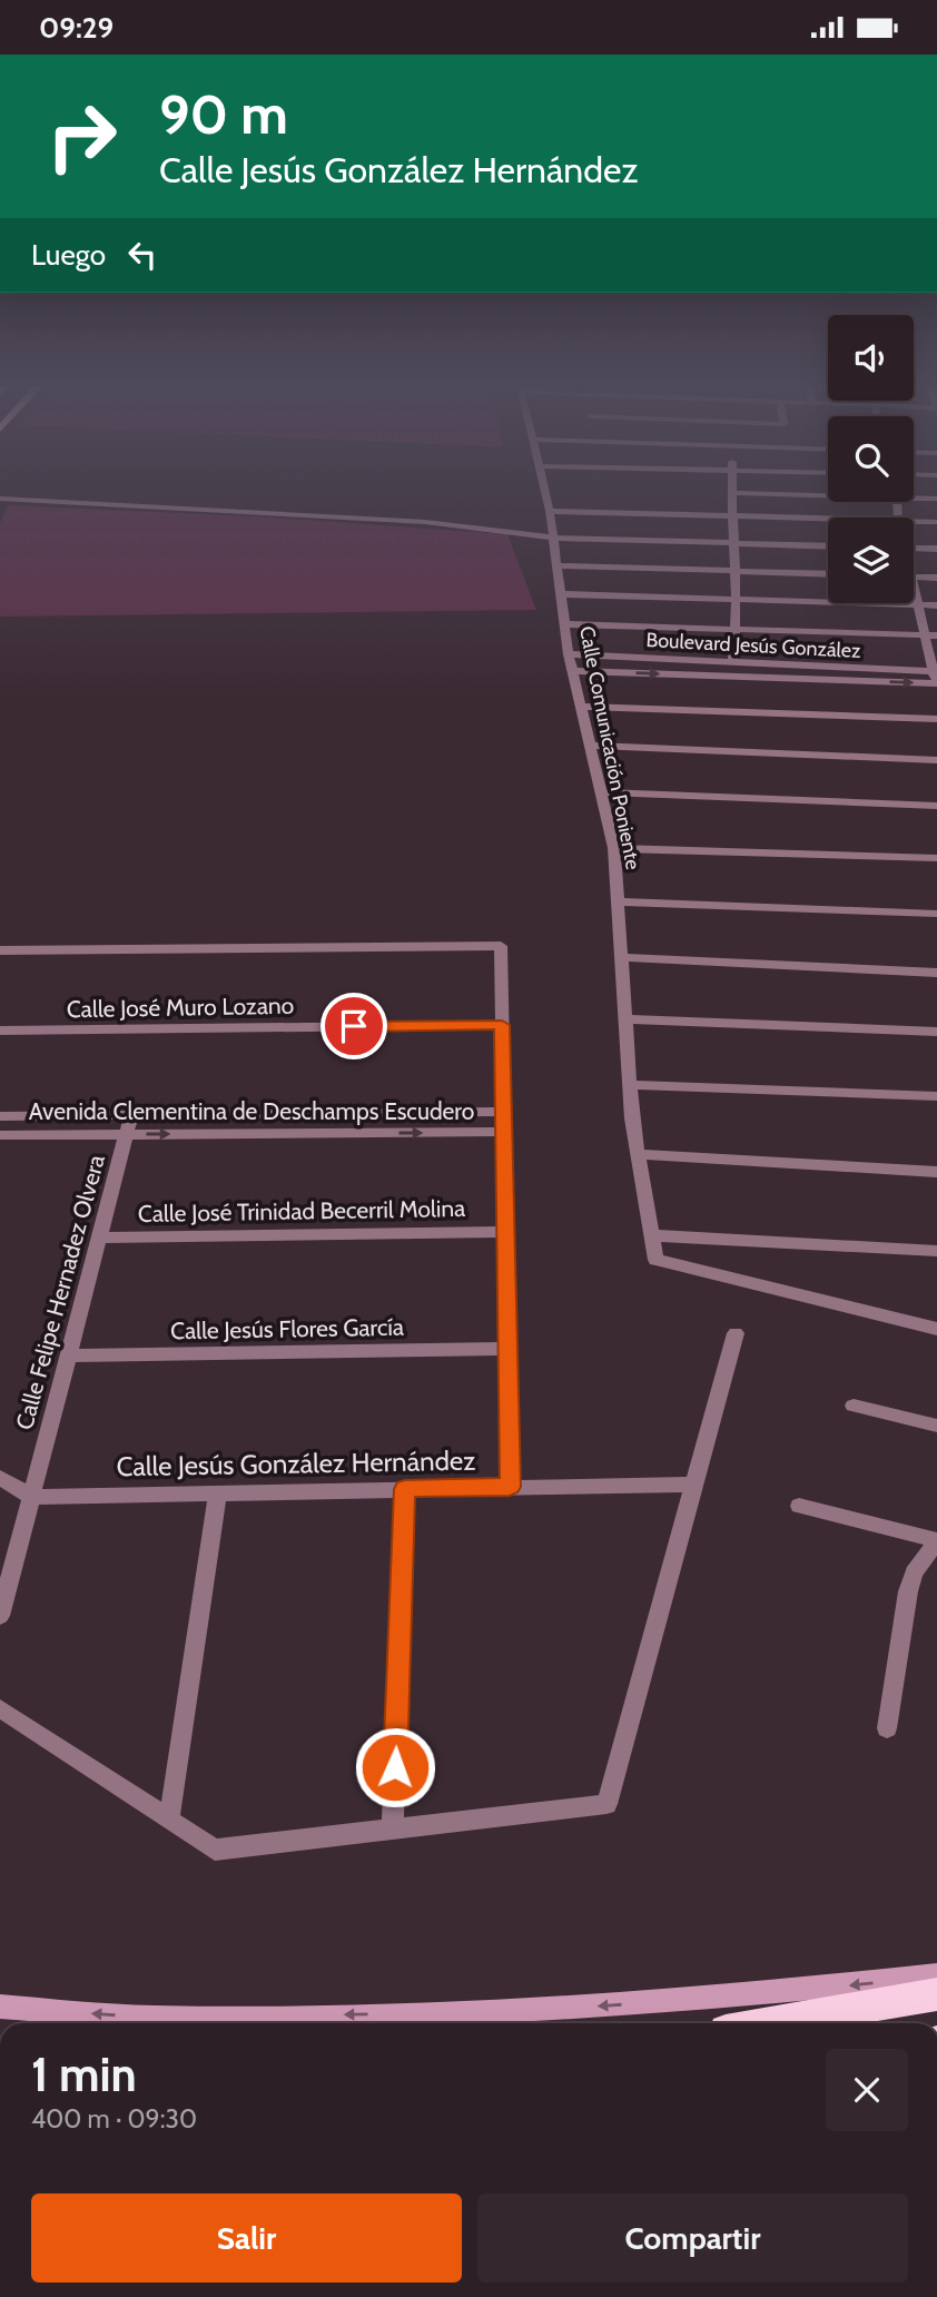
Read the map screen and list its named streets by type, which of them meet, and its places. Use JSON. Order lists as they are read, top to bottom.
{
  "streets": {
    "street": [
      "Boulevard Jesús González",
      "Calle Comunicación Poniente",
      "Calle José Muro Lozano",
      "Avenida Clementina de Deschamps Escudero",
      "Calle José Trinidad Becerril Molina",
      "Calle Felipe Hernadez Olvera",
      "Calle Jesús Flores García",
      "Calle Jesús González Hernández"
    ]
  },
  "crossings": [
    ["Boulevard Jesús González", "Calle Comunicación Poniente"],
    ["Avenida Clementina de Deschamps Escudero", "Calle Felipe Hernadez Olvera"],
    ["Calle José Trinidad Becerril Molina", "Calle Felipe Hernadez Olvera"],
    ["Calle Felipe Hernadez Olvera", "Calle Jesús Flores García"],
    ["Calle Felipe Hernadez Olvera", "Calle Jesús González Hernández"]
  ],
  "page": {
    "status": "09:29",
    "turn": ["90 m", "Calle Jesús González Hernández"],
    "then": "Luego",
    "heading": ["1 min", "400 m · 09:30"],
    "buttons": ["Salir", "Compartir"]
  }
}
